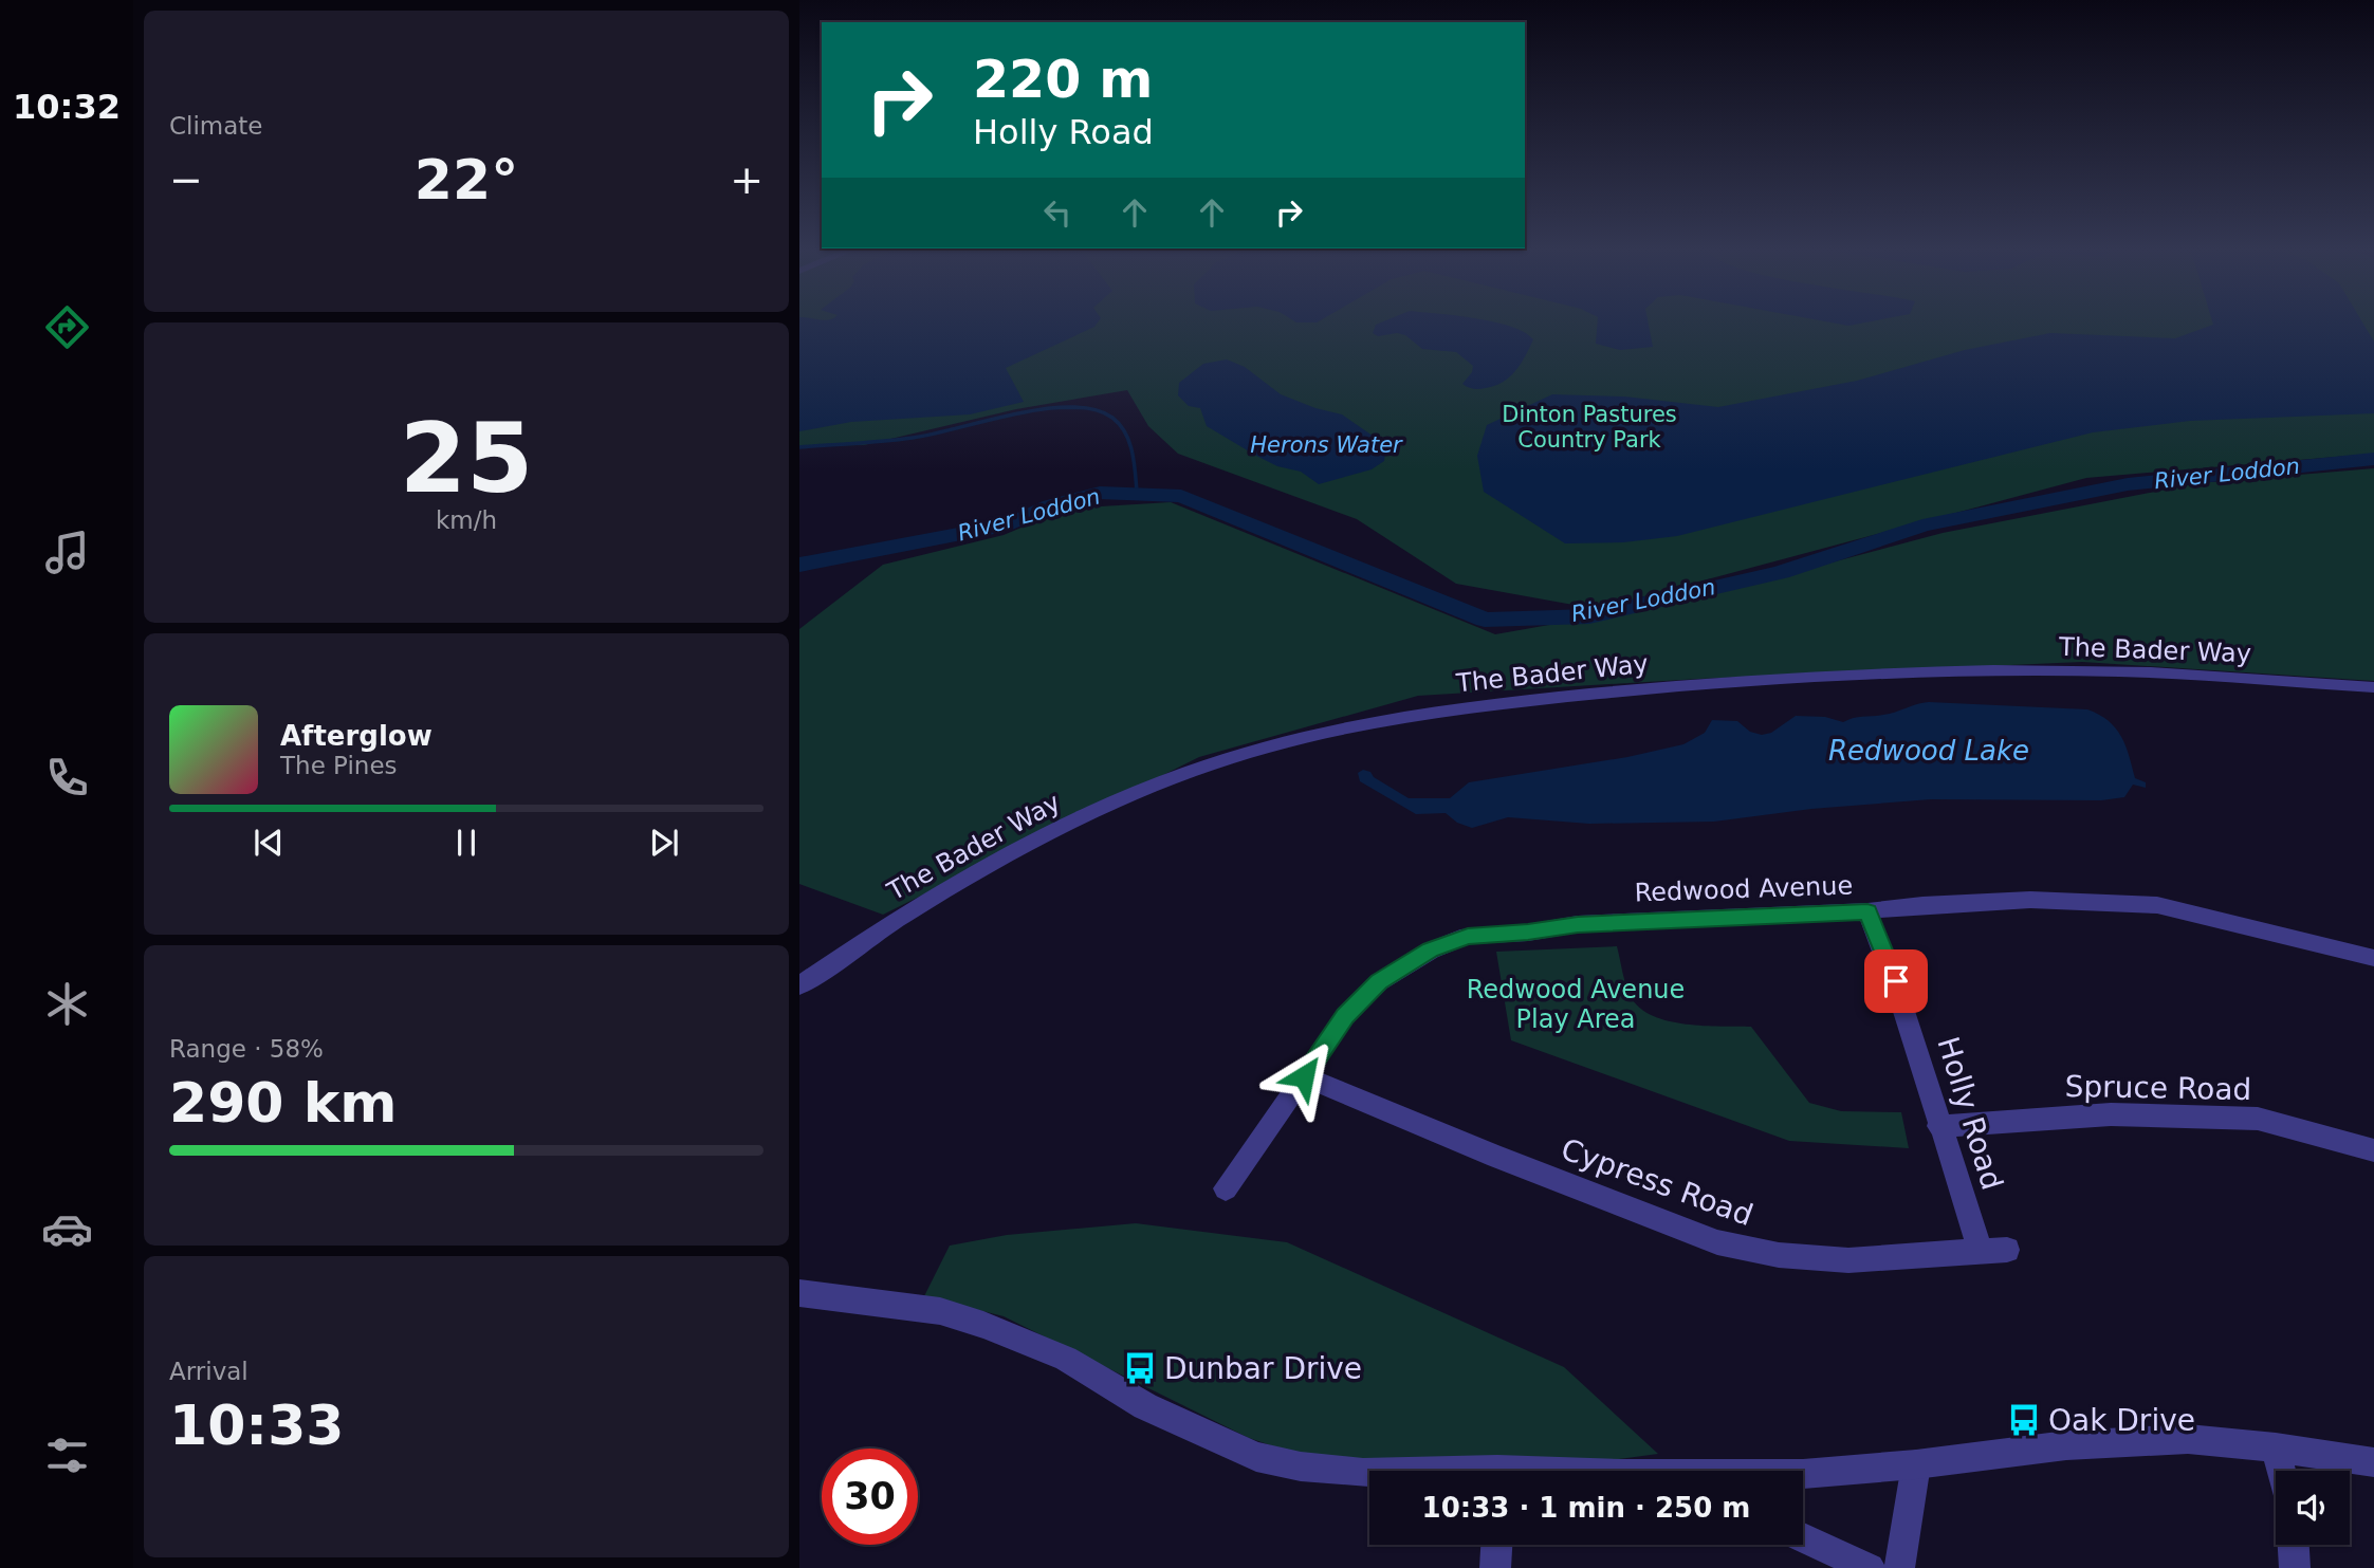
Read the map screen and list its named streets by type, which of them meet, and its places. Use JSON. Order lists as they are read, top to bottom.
{
  "streets": {
    "street": [
      "The Bader Way",
      "Redwood Avenue",
      "Spruce Road",
      "Holly Road",
      "Cypress Road"
    ]
  },
  "crossings": [
    ["Redwood Avenue", "Holly Road"],
    ["Redwood Avenue", "Cypress Road"],
    ["Spruce Road", "Holly Road"],
    ["Holly Road", "Cypress Road"]
  ],
  "water": ["Herons Water", "River Loddon", "Redwood Lake"],
  "parks": ["Dinton Pastures Country Park", "Redwood Avenue Play Area"],
  "places": {
    "bus stop": ["Dunbar Drive", "Oak Drive"]
  },
  "page": {
    "tabs": "10:32",
    "tile": [
      "Climate",
      ["25", "km/h"],
      ["Range · 58%", "290 km"],
      ["Arrival", "10:33"]
    ],
    "turn": ["220 m", "Holly Road"],
    "heat": ["−", "22°", "+"],
    "song": ["Afterglow", "The Pines"],
    "limit": "30",
    "trip": "10:33 · 1 min · 250 m"
  }
}
